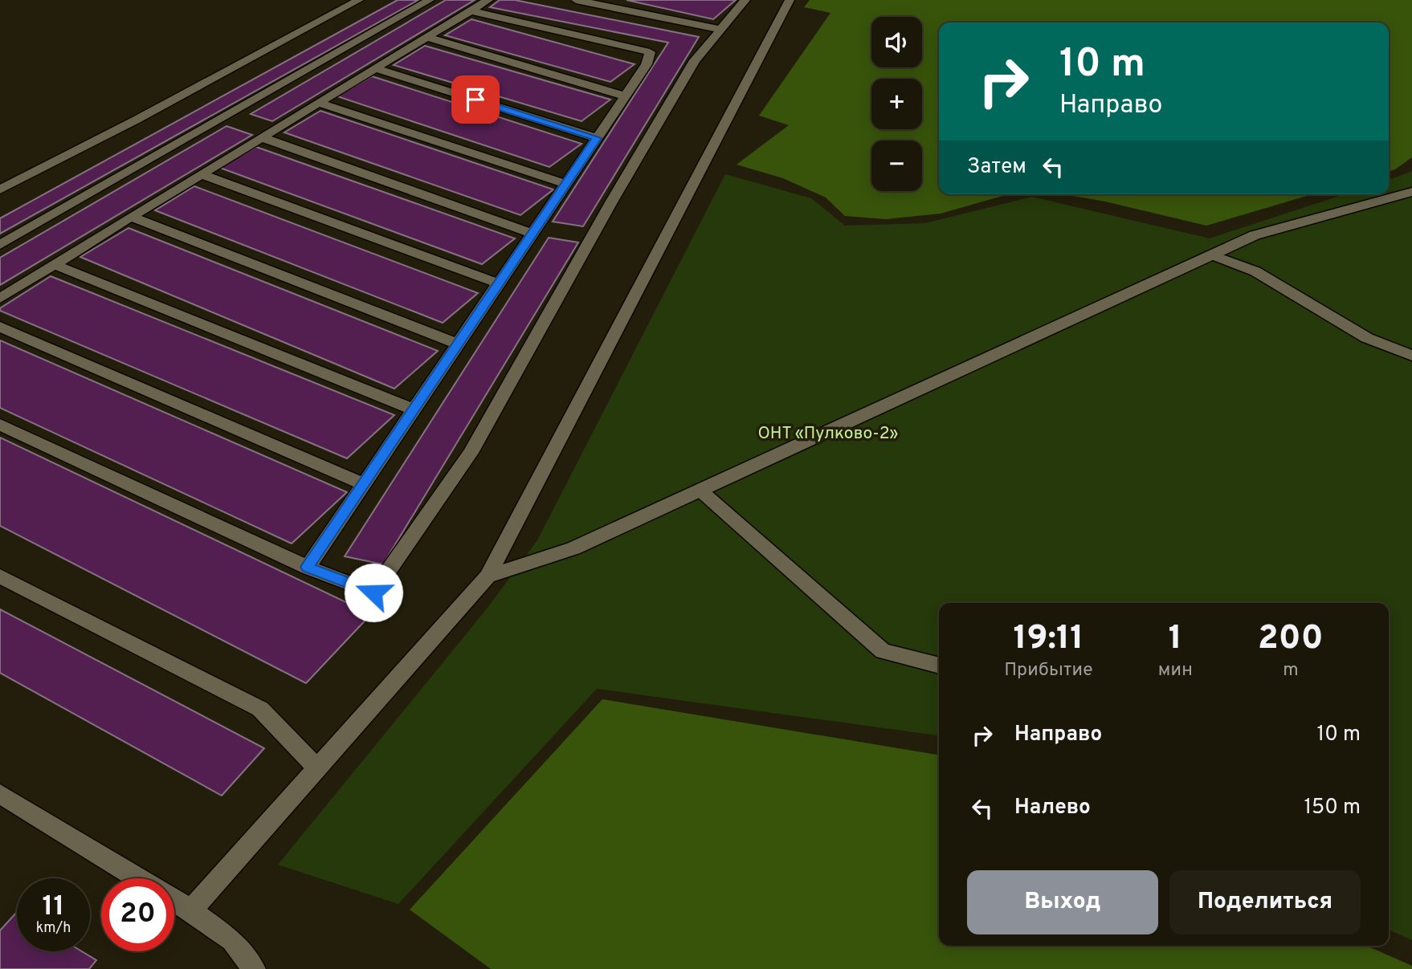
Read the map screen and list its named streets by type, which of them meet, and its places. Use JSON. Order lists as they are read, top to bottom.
{
  "parks": ["ОНТ «Пулково-2»"],
  "page": {
    "map_buttons": ["+", "−"],
    "turn": ["10 m", "Направо"],
    "then": "Затем",
    "eta": [
      "19:11",
      "Прибытие",
      "1",
      "мин",
      "200",
      "m"
    ],
    "list": [
      {
        "name": "Направо",
        "value": "10 m"
      },
      {
        "name": "Налево",
        "value": "150 m"
      }
    ],
    "buttons": ["Выход", "Поделиться"],
    "speed": "11 km/h",
    "limit": "20"
  }
}
